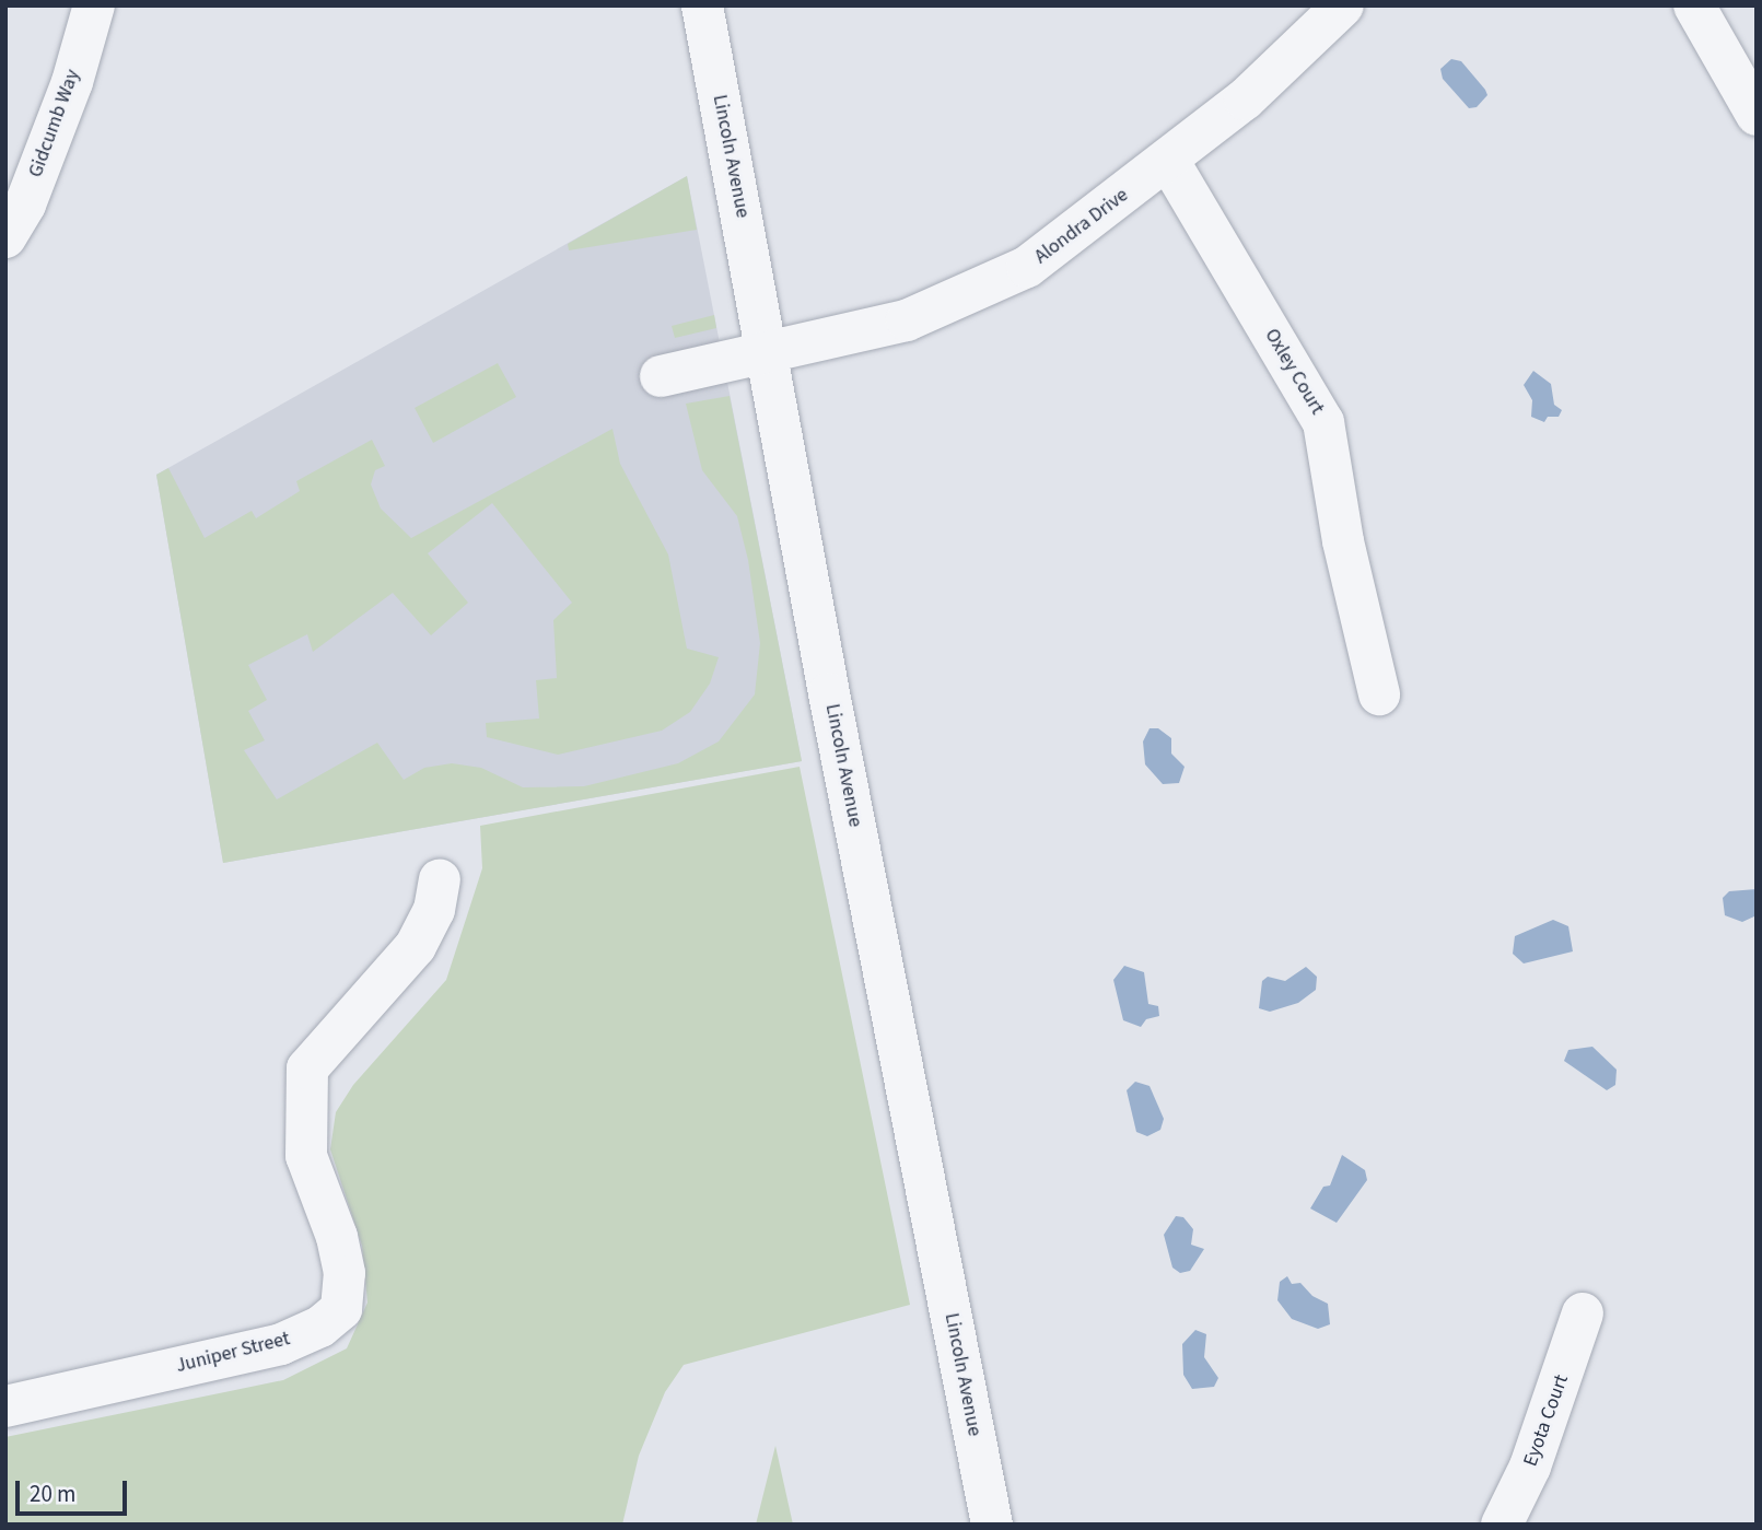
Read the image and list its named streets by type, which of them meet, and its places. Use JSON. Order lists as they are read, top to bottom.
{
  "streets": {
    "street": [
      "Gidcumb Way",
      "Lincoln Avenue",
      "Alondra Drive",
      "Oxley Court",
      "Juniper Street",
      "Eyota Court"
    ]
  },
  "crossings": [
    ["Lincoln Avenue", "Alondra Drive"],
    ["Alondra Drive", "Oxley Court"]
  ],
  "scale_bar": "20 m"
}
